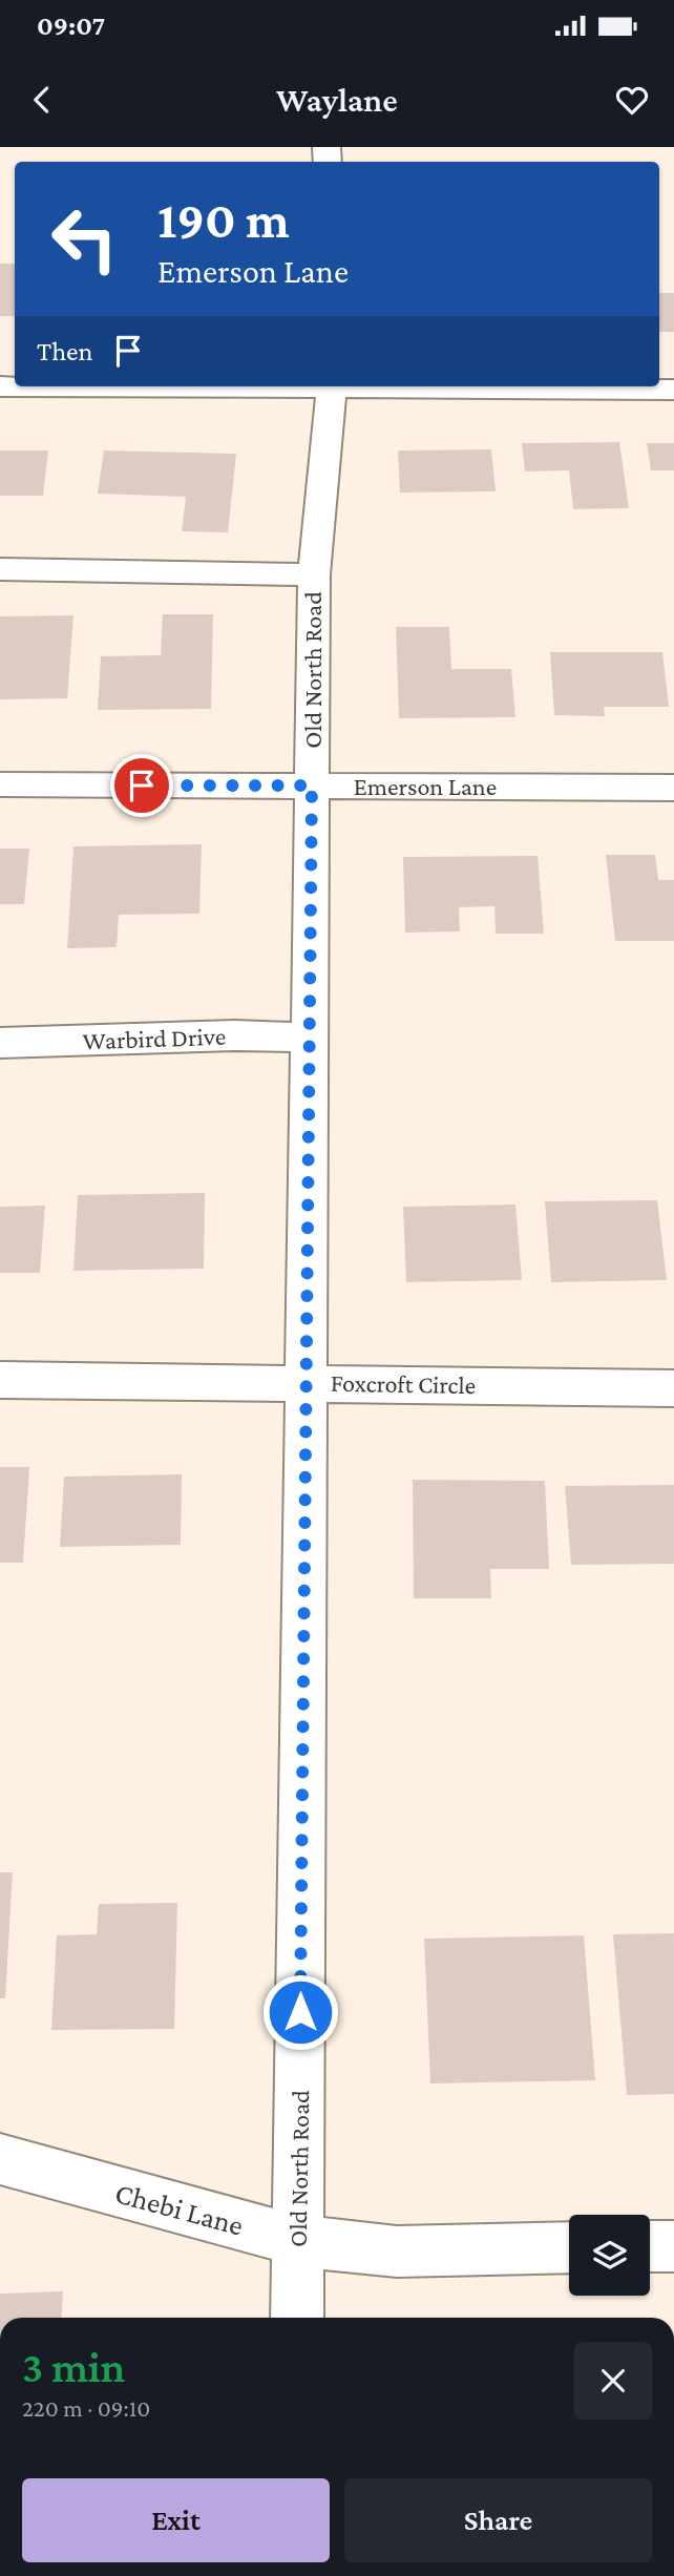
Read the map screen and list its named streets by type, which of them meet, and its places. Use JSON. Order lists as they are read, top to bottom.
{
  "streets": {
    "street": [
      "Old North Road",
      "Emerson Lane",
      "Warbird Drive",
      "Foxcroft Circle",
      "Chebi Lane"
    ]
  },
  "crossings": [
    ["Old North Road", "Emerson Lane"],
    ["Old North Road", "Warbird Drive"],
    ["Old North Road", "Foxcroft Circle"],
    ["Old North Road", "Chebi Lane"]
  ],
  "page": {
    "status": "09:07",
    "header": "Waylane",
    "turn": ["190 m", "Emerson Lane"],
    "then": "Then",
    "heading": ["3 min", "220 m · 09:10"],
    "buttons": ["Exit", "Share"]
  }
}
